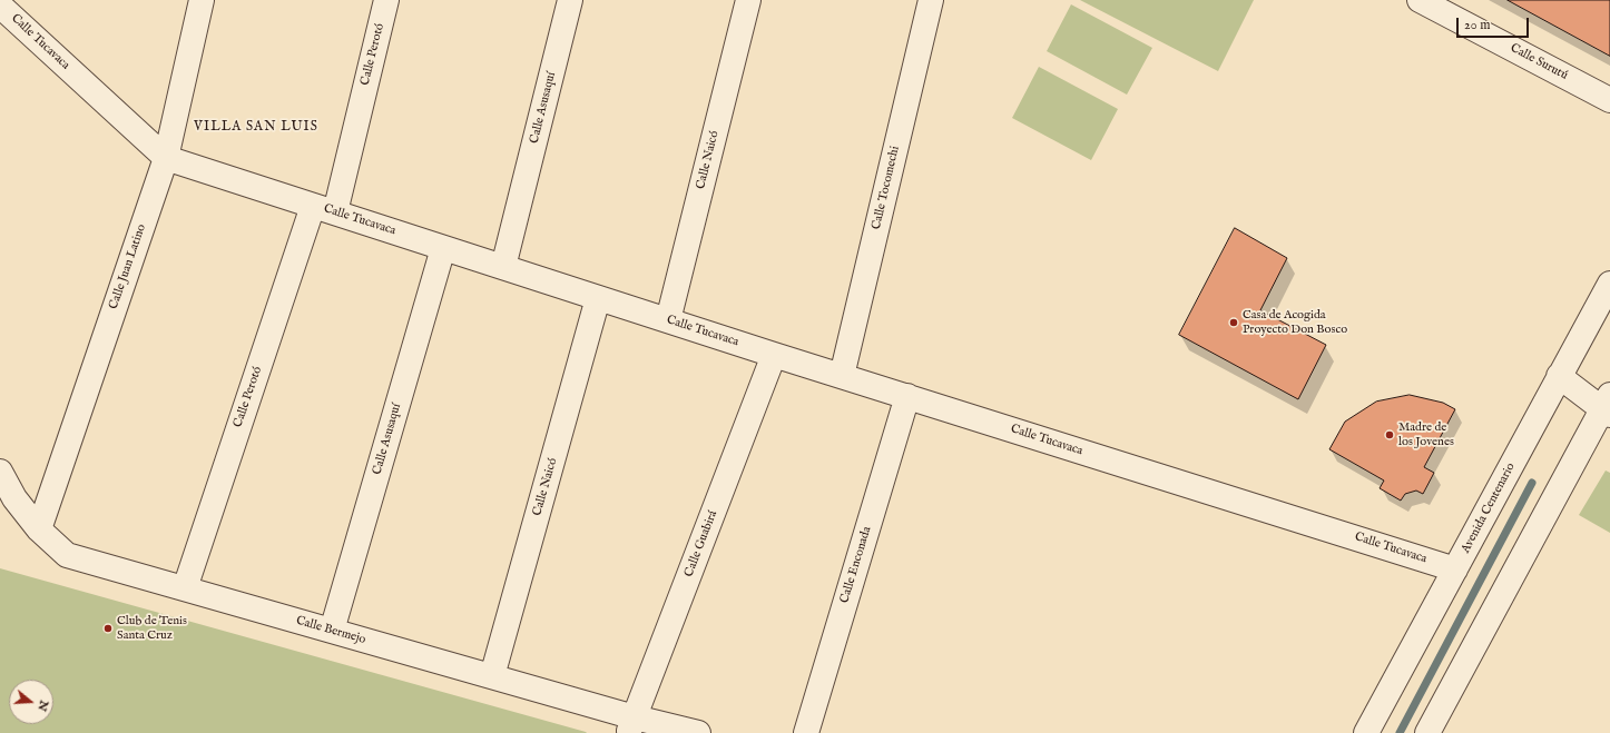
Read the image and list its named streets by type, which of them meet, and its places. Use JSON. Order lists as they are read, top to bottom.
{
  "streets": {
    "street": [
      "Calle Tucavaca",
      "Calle Perotó",
      "Calle Surutú",
      "Calle Asusaquí",
      "Calle Naicó",
      "Calle Tocomechi",
      "Calle Juan Latino",
      "Avenida Centenario",
      "Calle Guabirá",
      "Calle Enconada",
      "Calle Bermejo"
    ]
  },
  "crossings": [
    ["Calle Tucavaca", "Calle Perotó"],
    ["Calle Tucavaca", "Calle Asusaquí"],
    ["Calle Tucavaca", "Calle Naicó"],
    ["Calle Tucavaca", "Calle Tocomechi"],
    ["Calle Tucavaca", "Calle Juan Latino"],
    ["Calle Tucavaca", "Avenida Centenario"],
    ["Calle Tucavaca", "Calle Guabirá"],
    ["Calle Tucavaca", "Calle Enconada"],
    ["Calle Perotó", "Calle Bermejo"],
    ["Calle Asusaquí", "Calle Bermejo"],
    ["Calle Naicó", "Calle Bermejo"],
    ["Calle Juan Latino", "Calle Bermejo"],
    ["Calle Guabirá", "Calle Bermejo"]
  ],
  "districts": ["VILLA SAN LUIS"],
  "places": ["Casa de Acogida Proyecto Don Bosco", "Madre de los Jovenes", "Club de Tenis Santa Cruz"],
  "scale_bar": "20 m",
  "north": "right"
}
